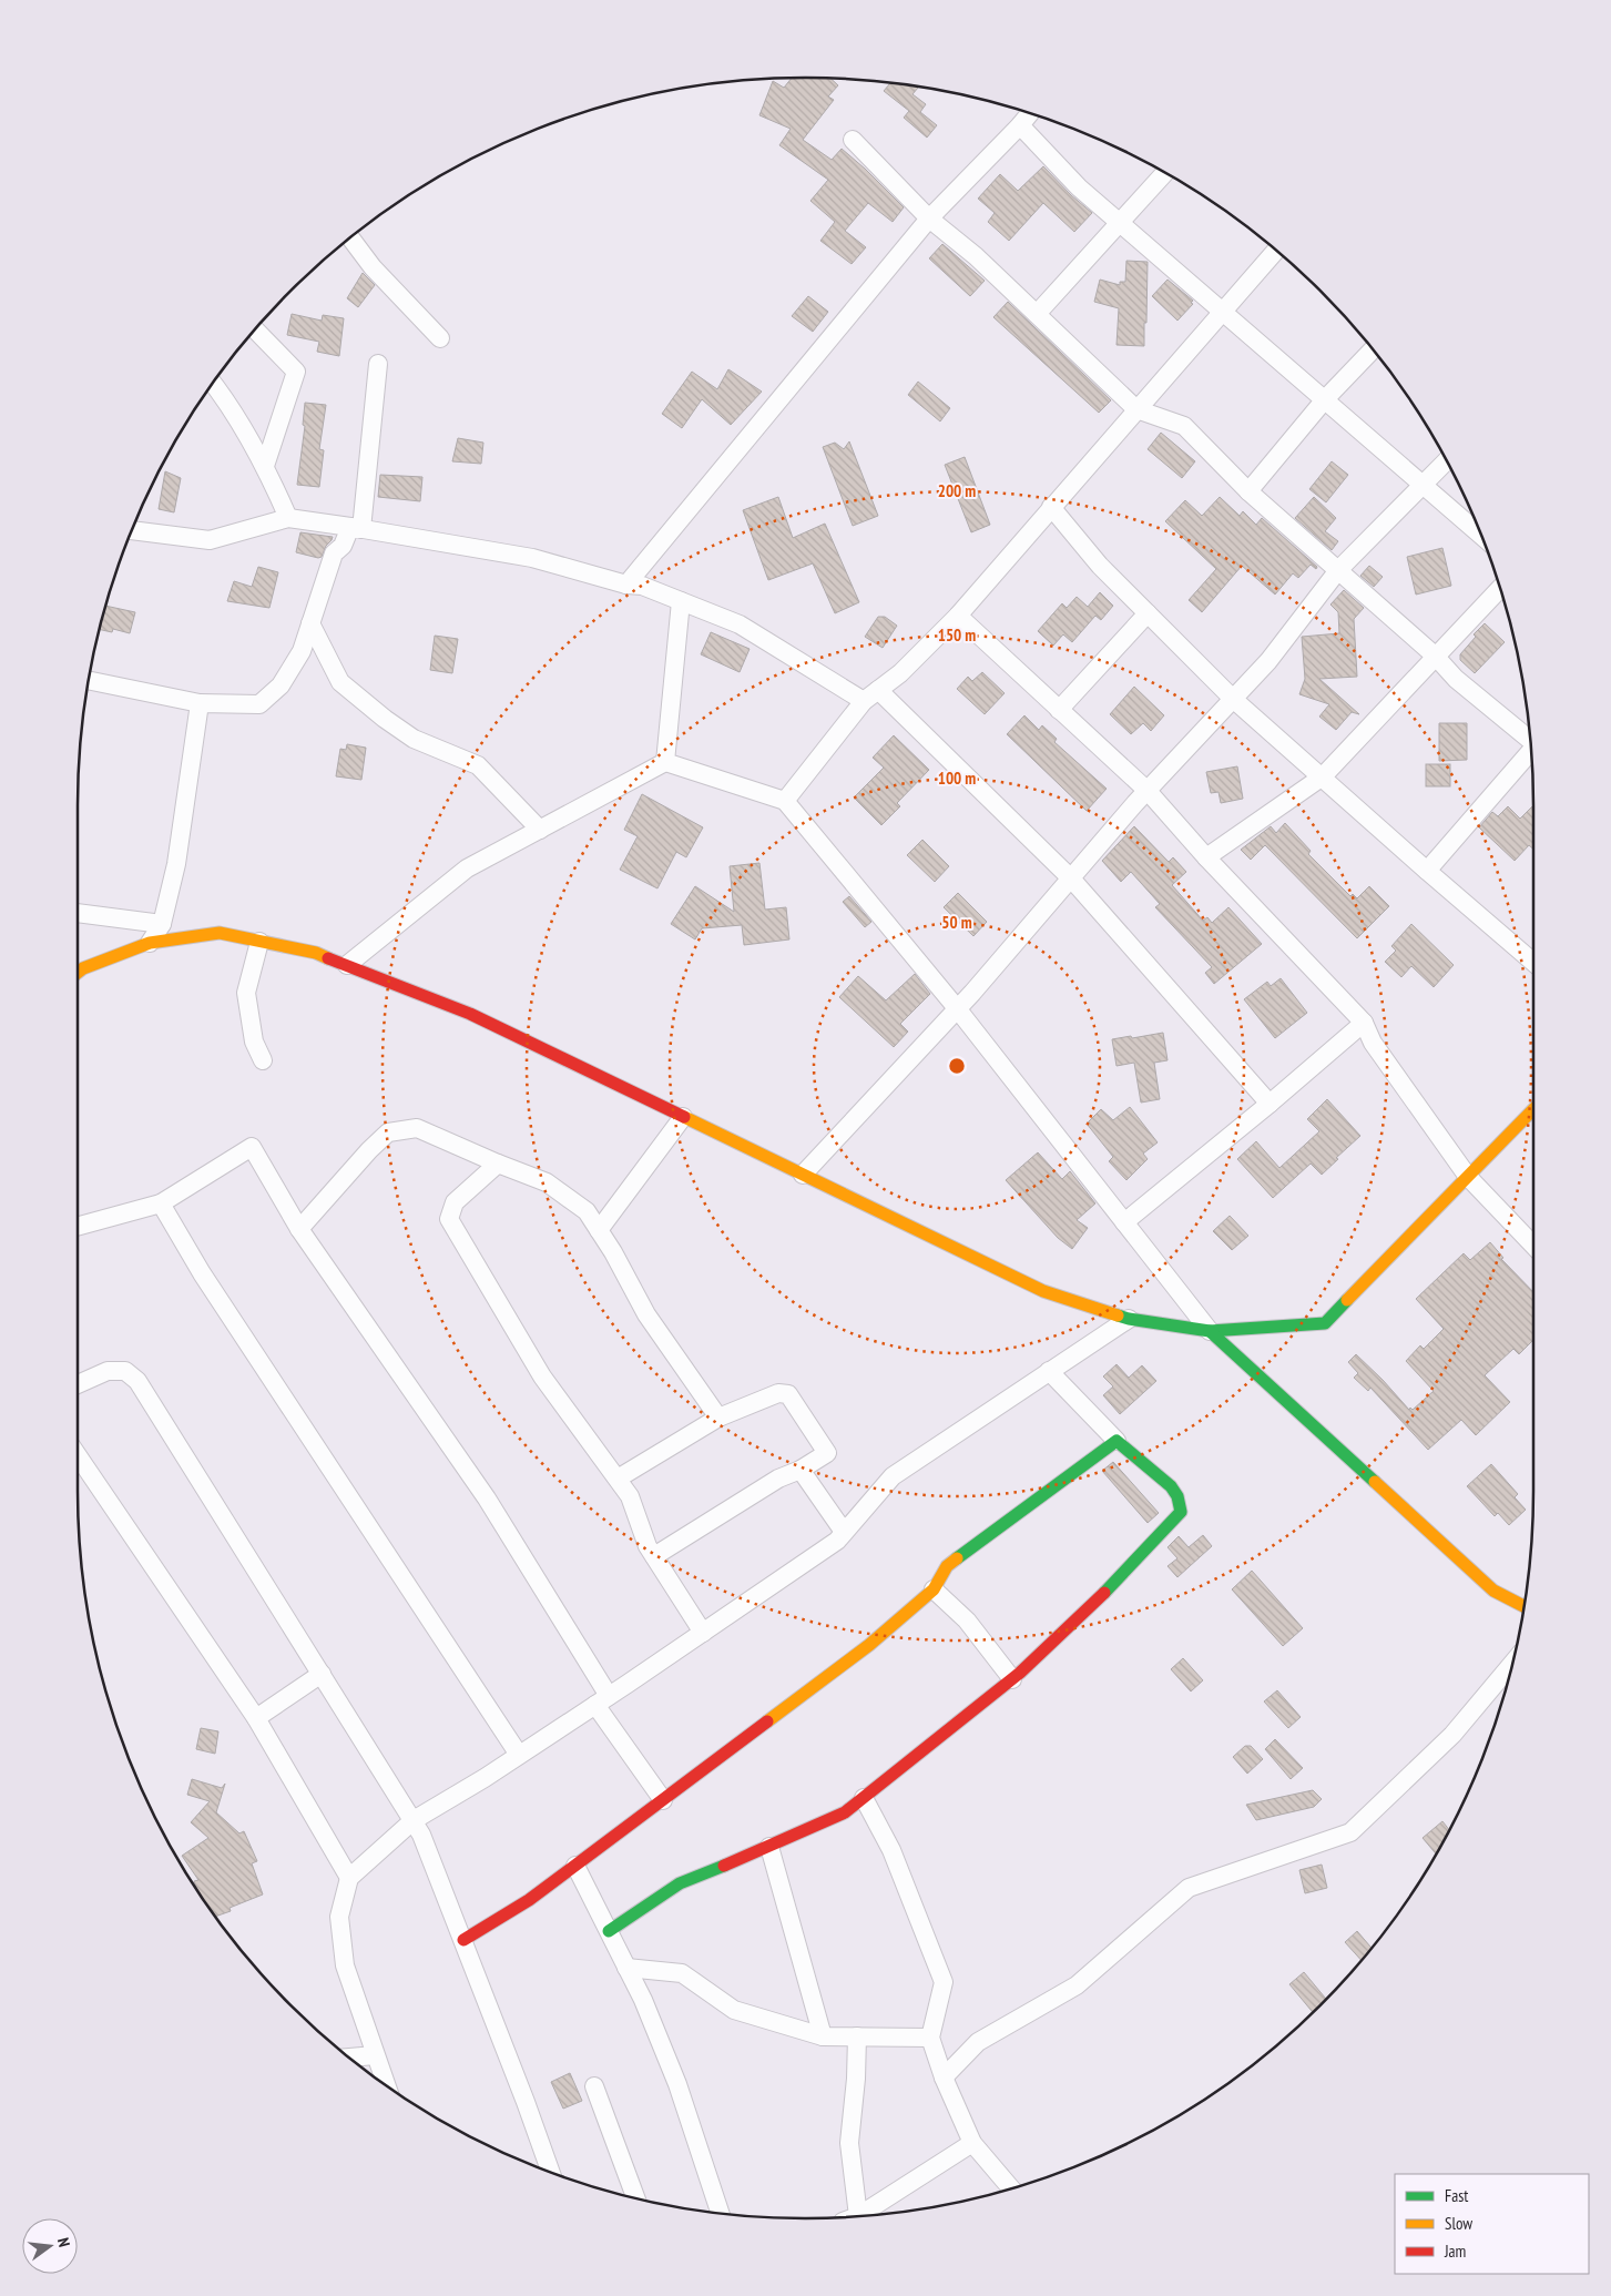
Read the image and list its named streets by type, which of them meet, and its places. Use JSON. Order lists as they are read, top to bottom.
{
  "legend": ["Fast", "Slow", "Jam"],
  "north": "right",
  "rings": [
    "200 m",
    "150 m",
    "100 m",
    "50 m"
  ]
}
